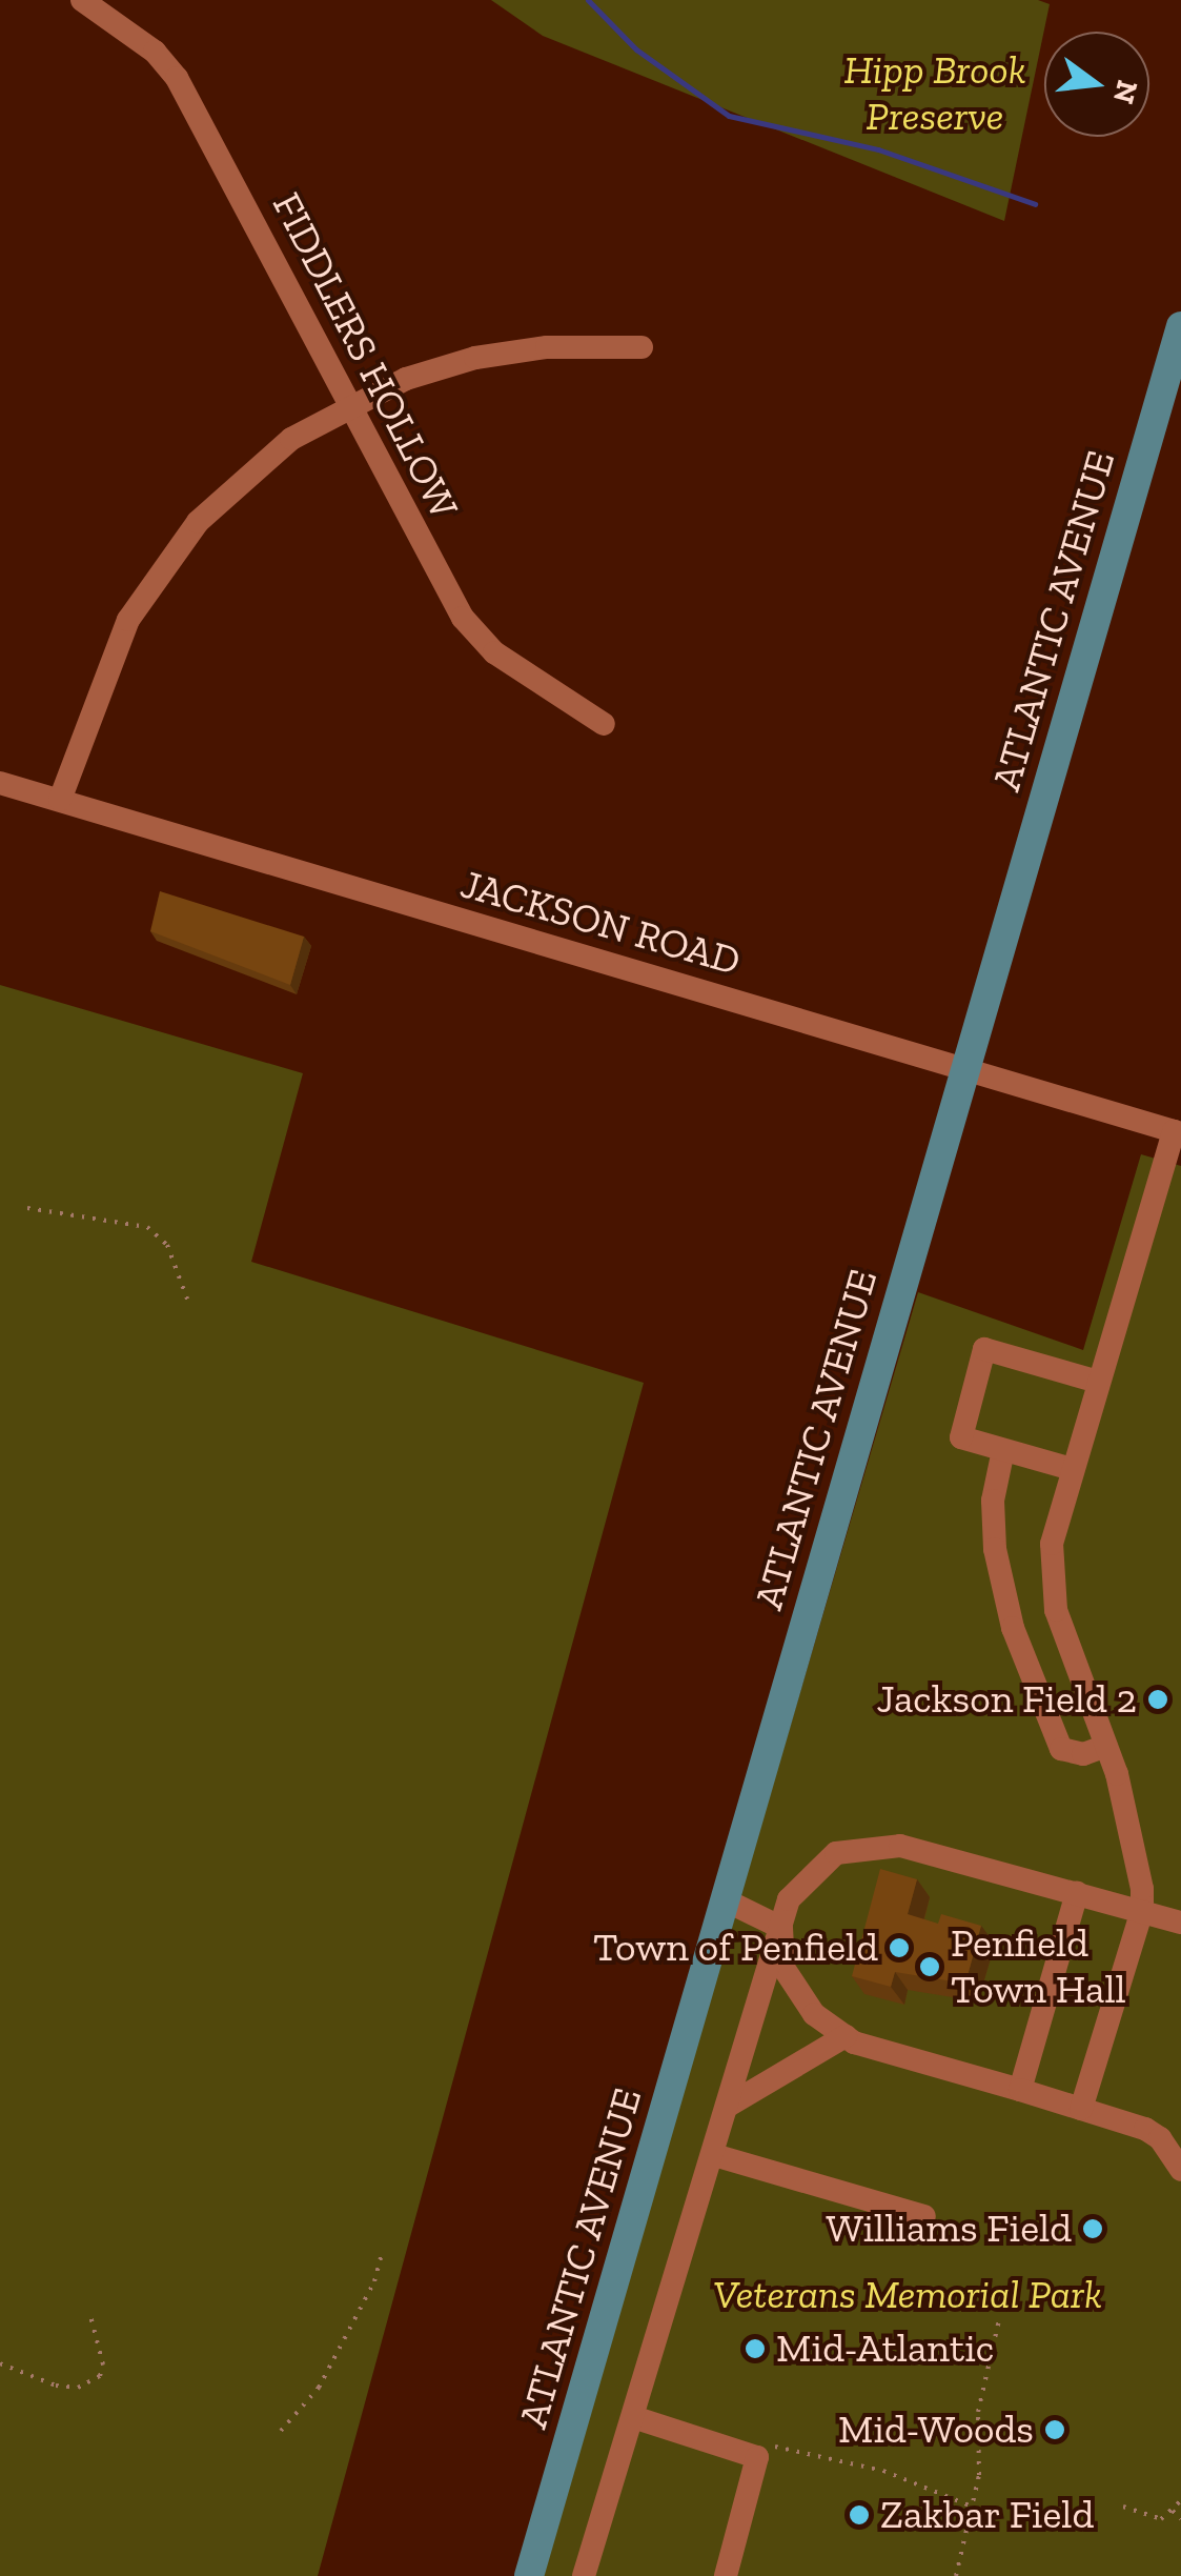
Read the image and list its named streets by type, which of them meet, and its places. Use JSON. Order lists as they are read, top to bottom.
{
  "streets": {
    "main road": ["ATLANTIC AVENUE"],
    "street": ["FIDDLERS HOLLOW", "JACKSON ROAD"]
  },
  "crossings": [
    ["ATLANTIC AVENUE", "JACKSON ROAD"]
  ],
  "parks": ["Hipp Brook Preserve", "Veterans Memorial Park"],
  "places": [
    "Jackson Field 2",
    "Town of Penfield",
    "Penfield Town Hall",
    "Williams Field",
    "Mid-Atlantic",
    "Mid-Woods",
    "Zakbar Field"
  ],
  "north": "right"
}
